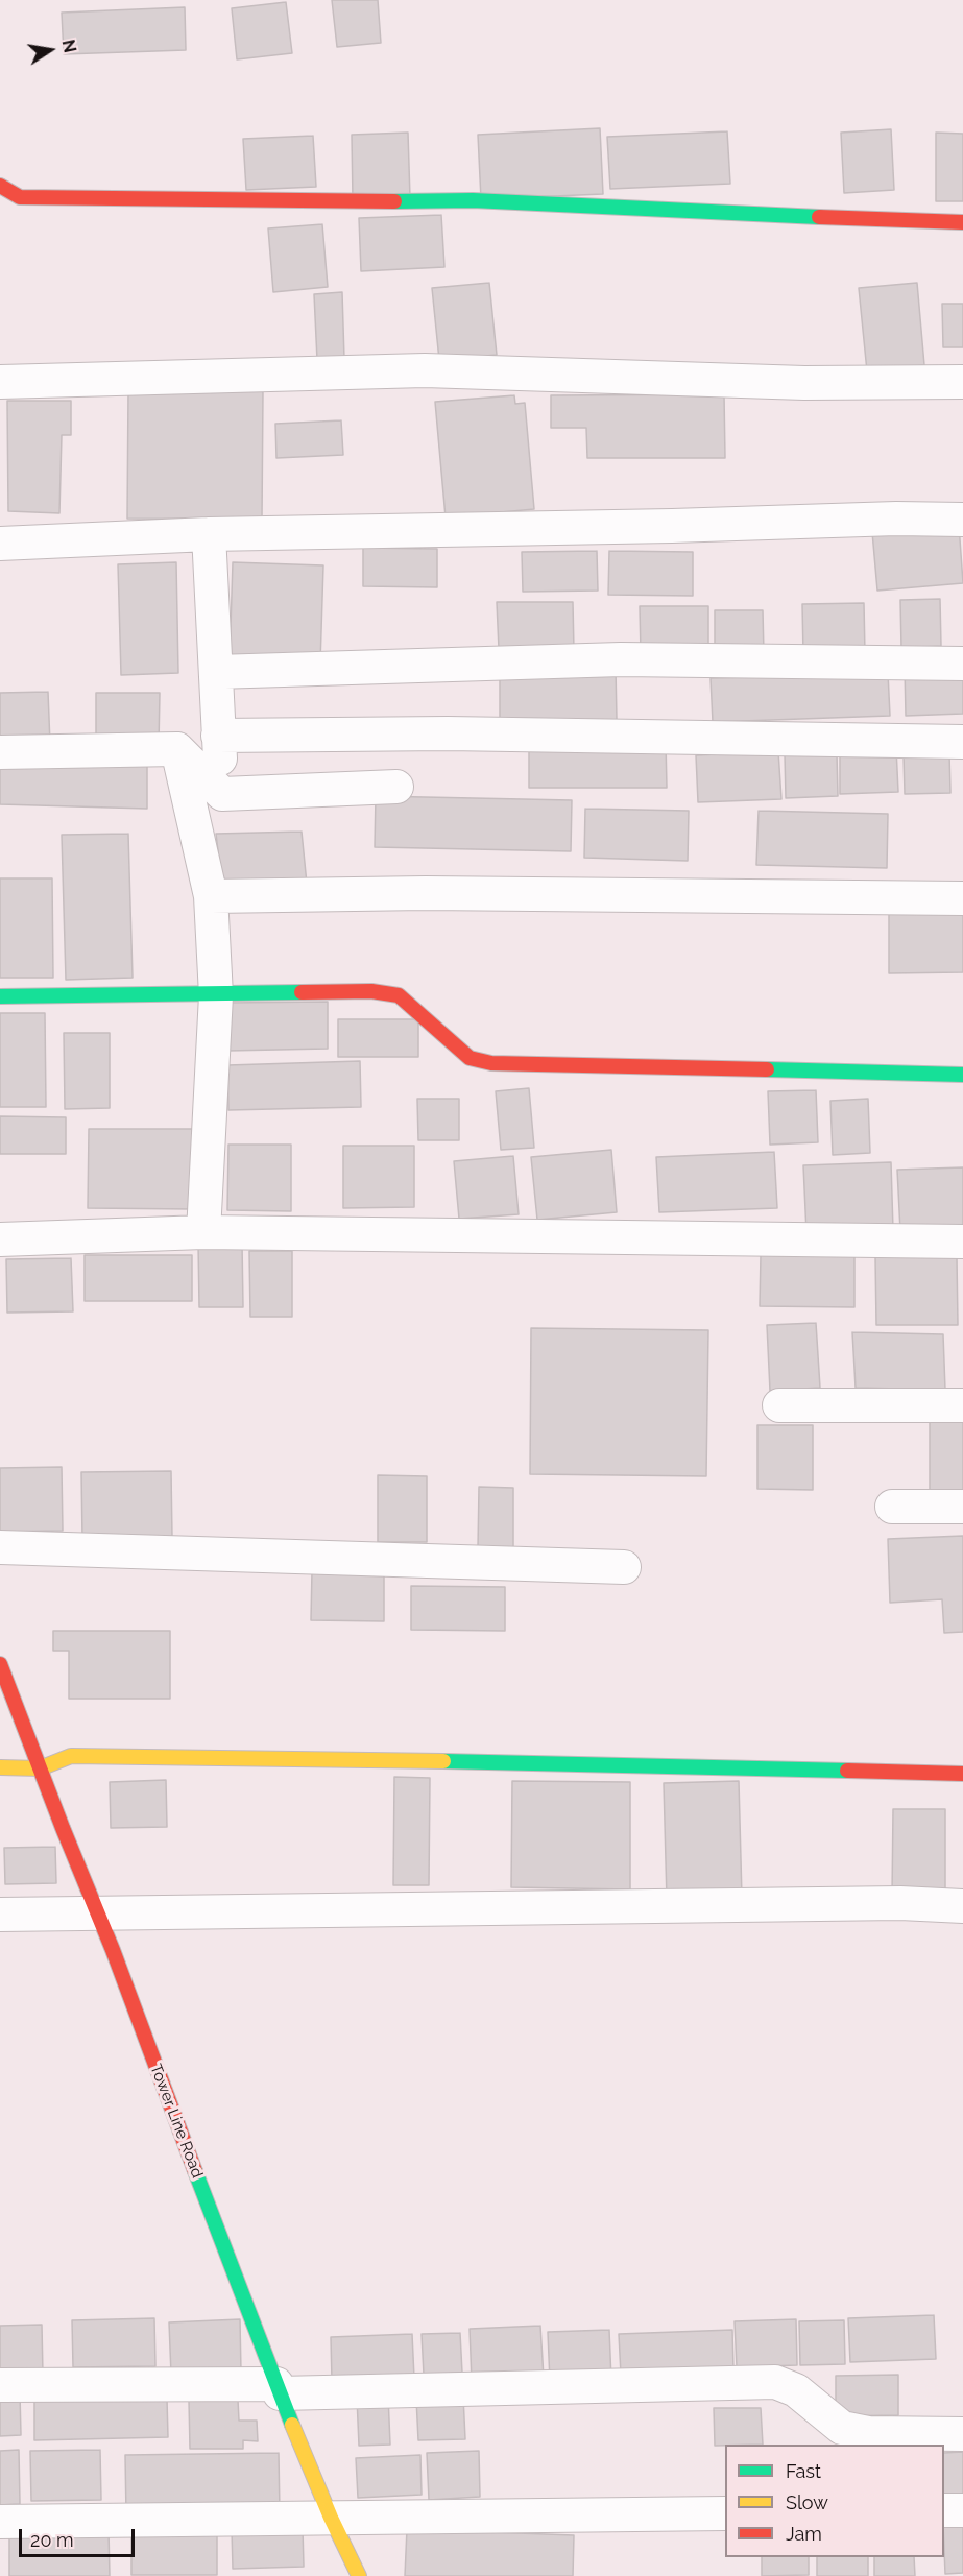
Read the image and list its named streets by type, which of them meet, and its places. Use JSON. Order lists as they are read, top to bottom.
{
  "streets": {
    "street": ["Tower Line Road"]
  },
  "legend": ["Fast", "Slow", "Jam"],
  "scale_bar": "20 m",
  "north": "right"
}
